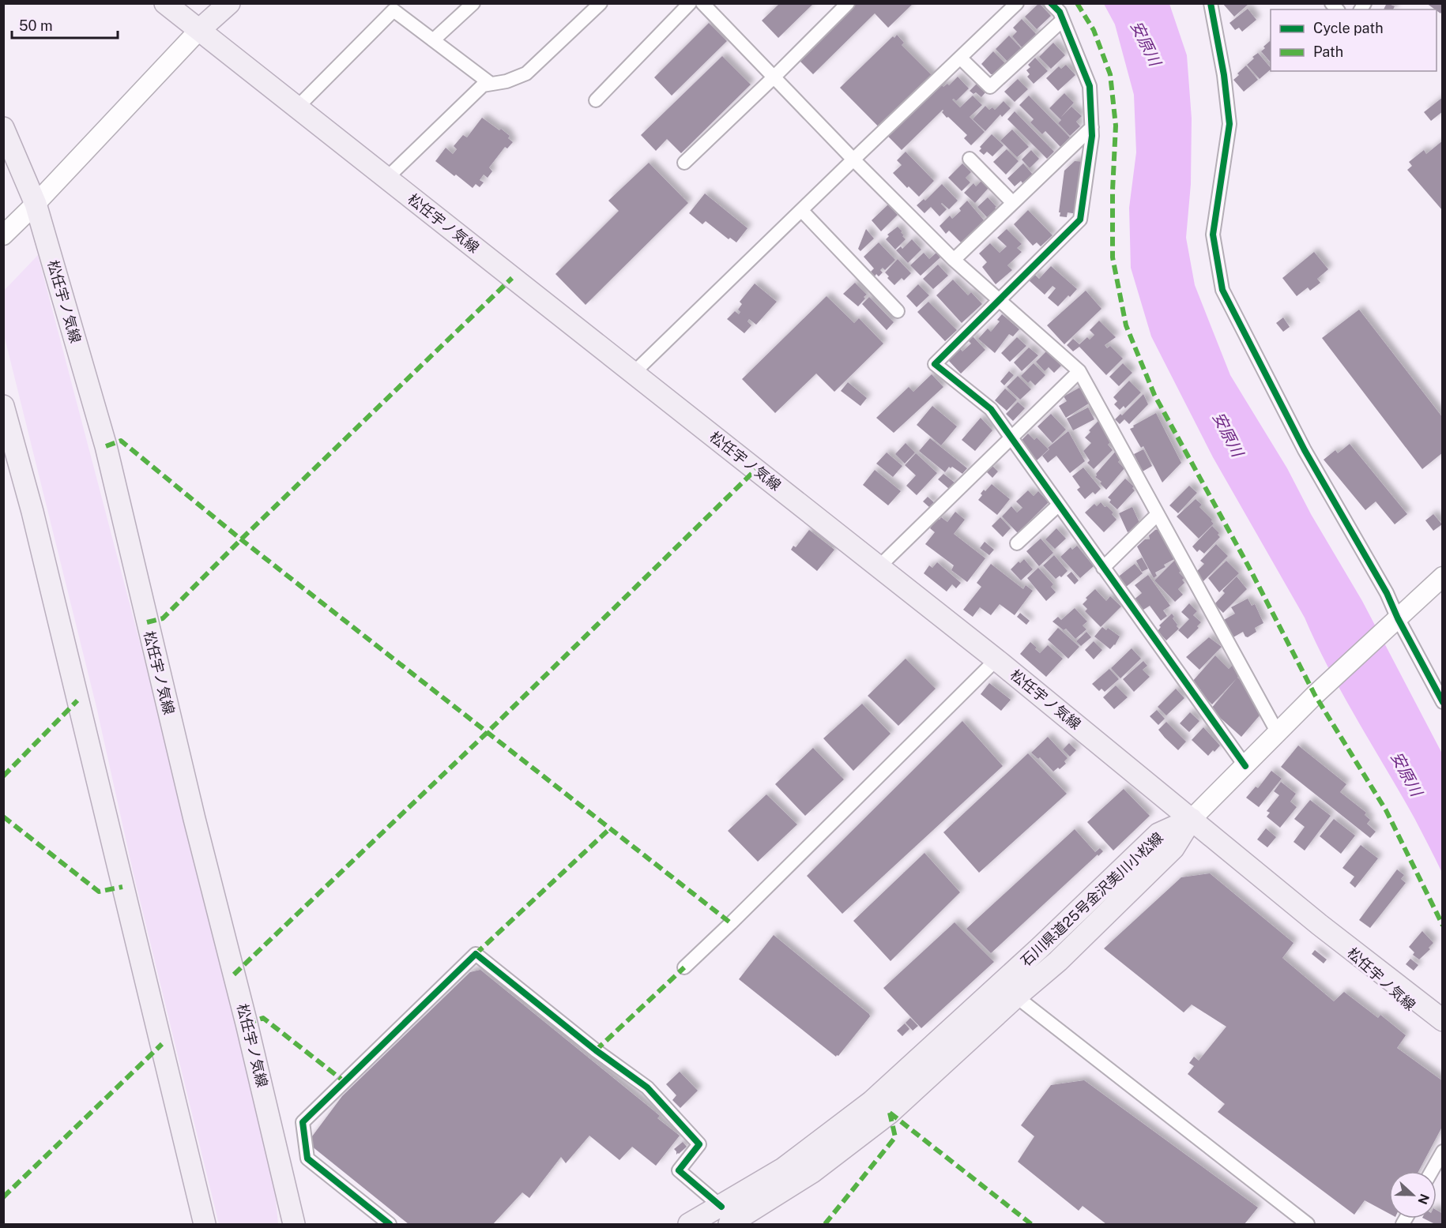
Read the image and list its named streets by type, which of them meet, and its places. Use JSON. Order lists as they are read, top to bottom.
{
  "streets": {
    "main road": ["松任宇ノ気線", "石川県道25号金沢美川小松線"]
  },
  "crossings": [
    ["松任宇ノ気線", "石川県道25号金沢美川小松線"]
  ],
  "water": ["安原川"],
  "legend": ["Cycle path", "Path"],
  "scale_bar": "50 m",
  "north": "right"
}
